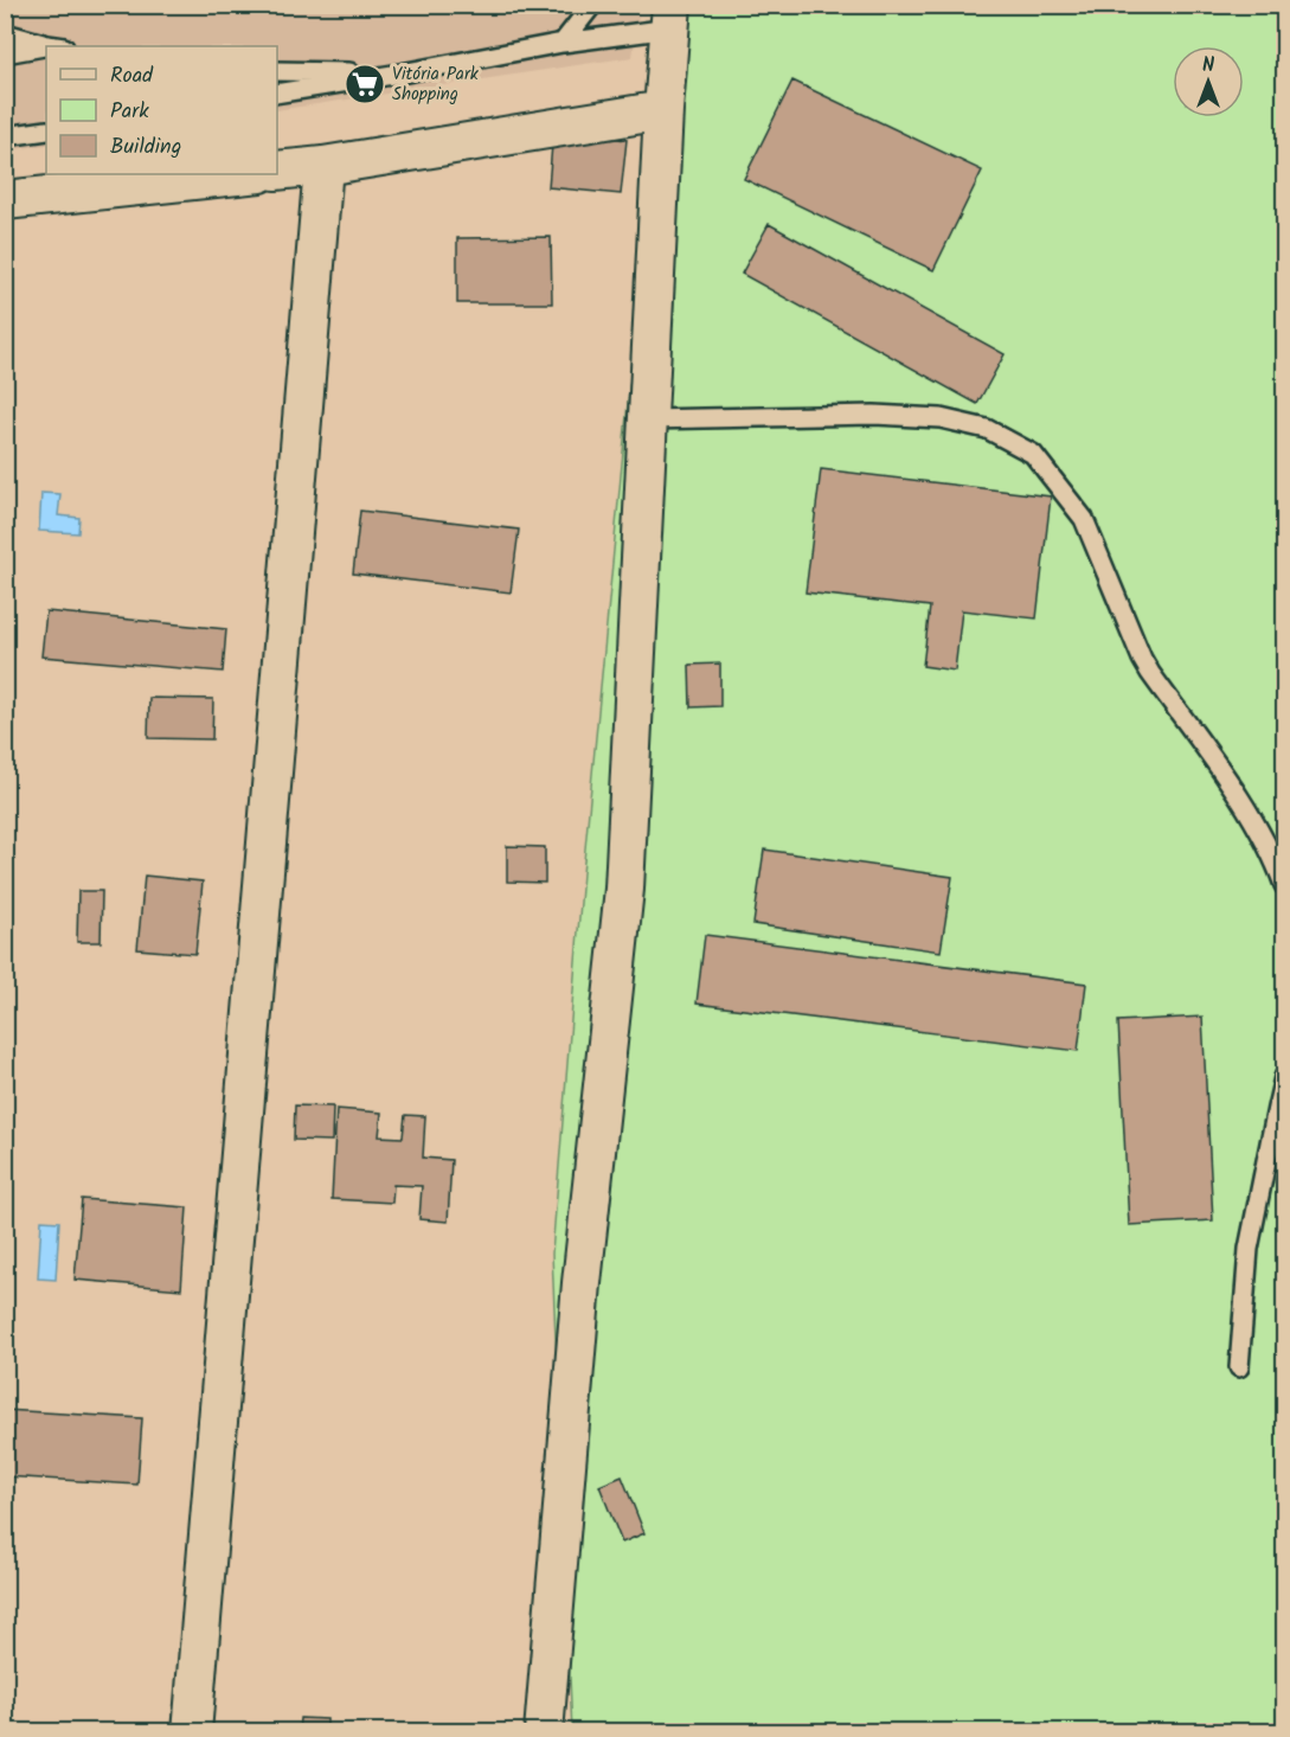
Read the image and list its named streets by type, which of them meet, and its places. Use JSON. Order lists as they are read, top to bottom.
{
  "places": {
    "supermarket": ["Vitória Park Shopping"]
  },
  "legend": ["Road", "Park", "Building"],
  "north": "top"
}
